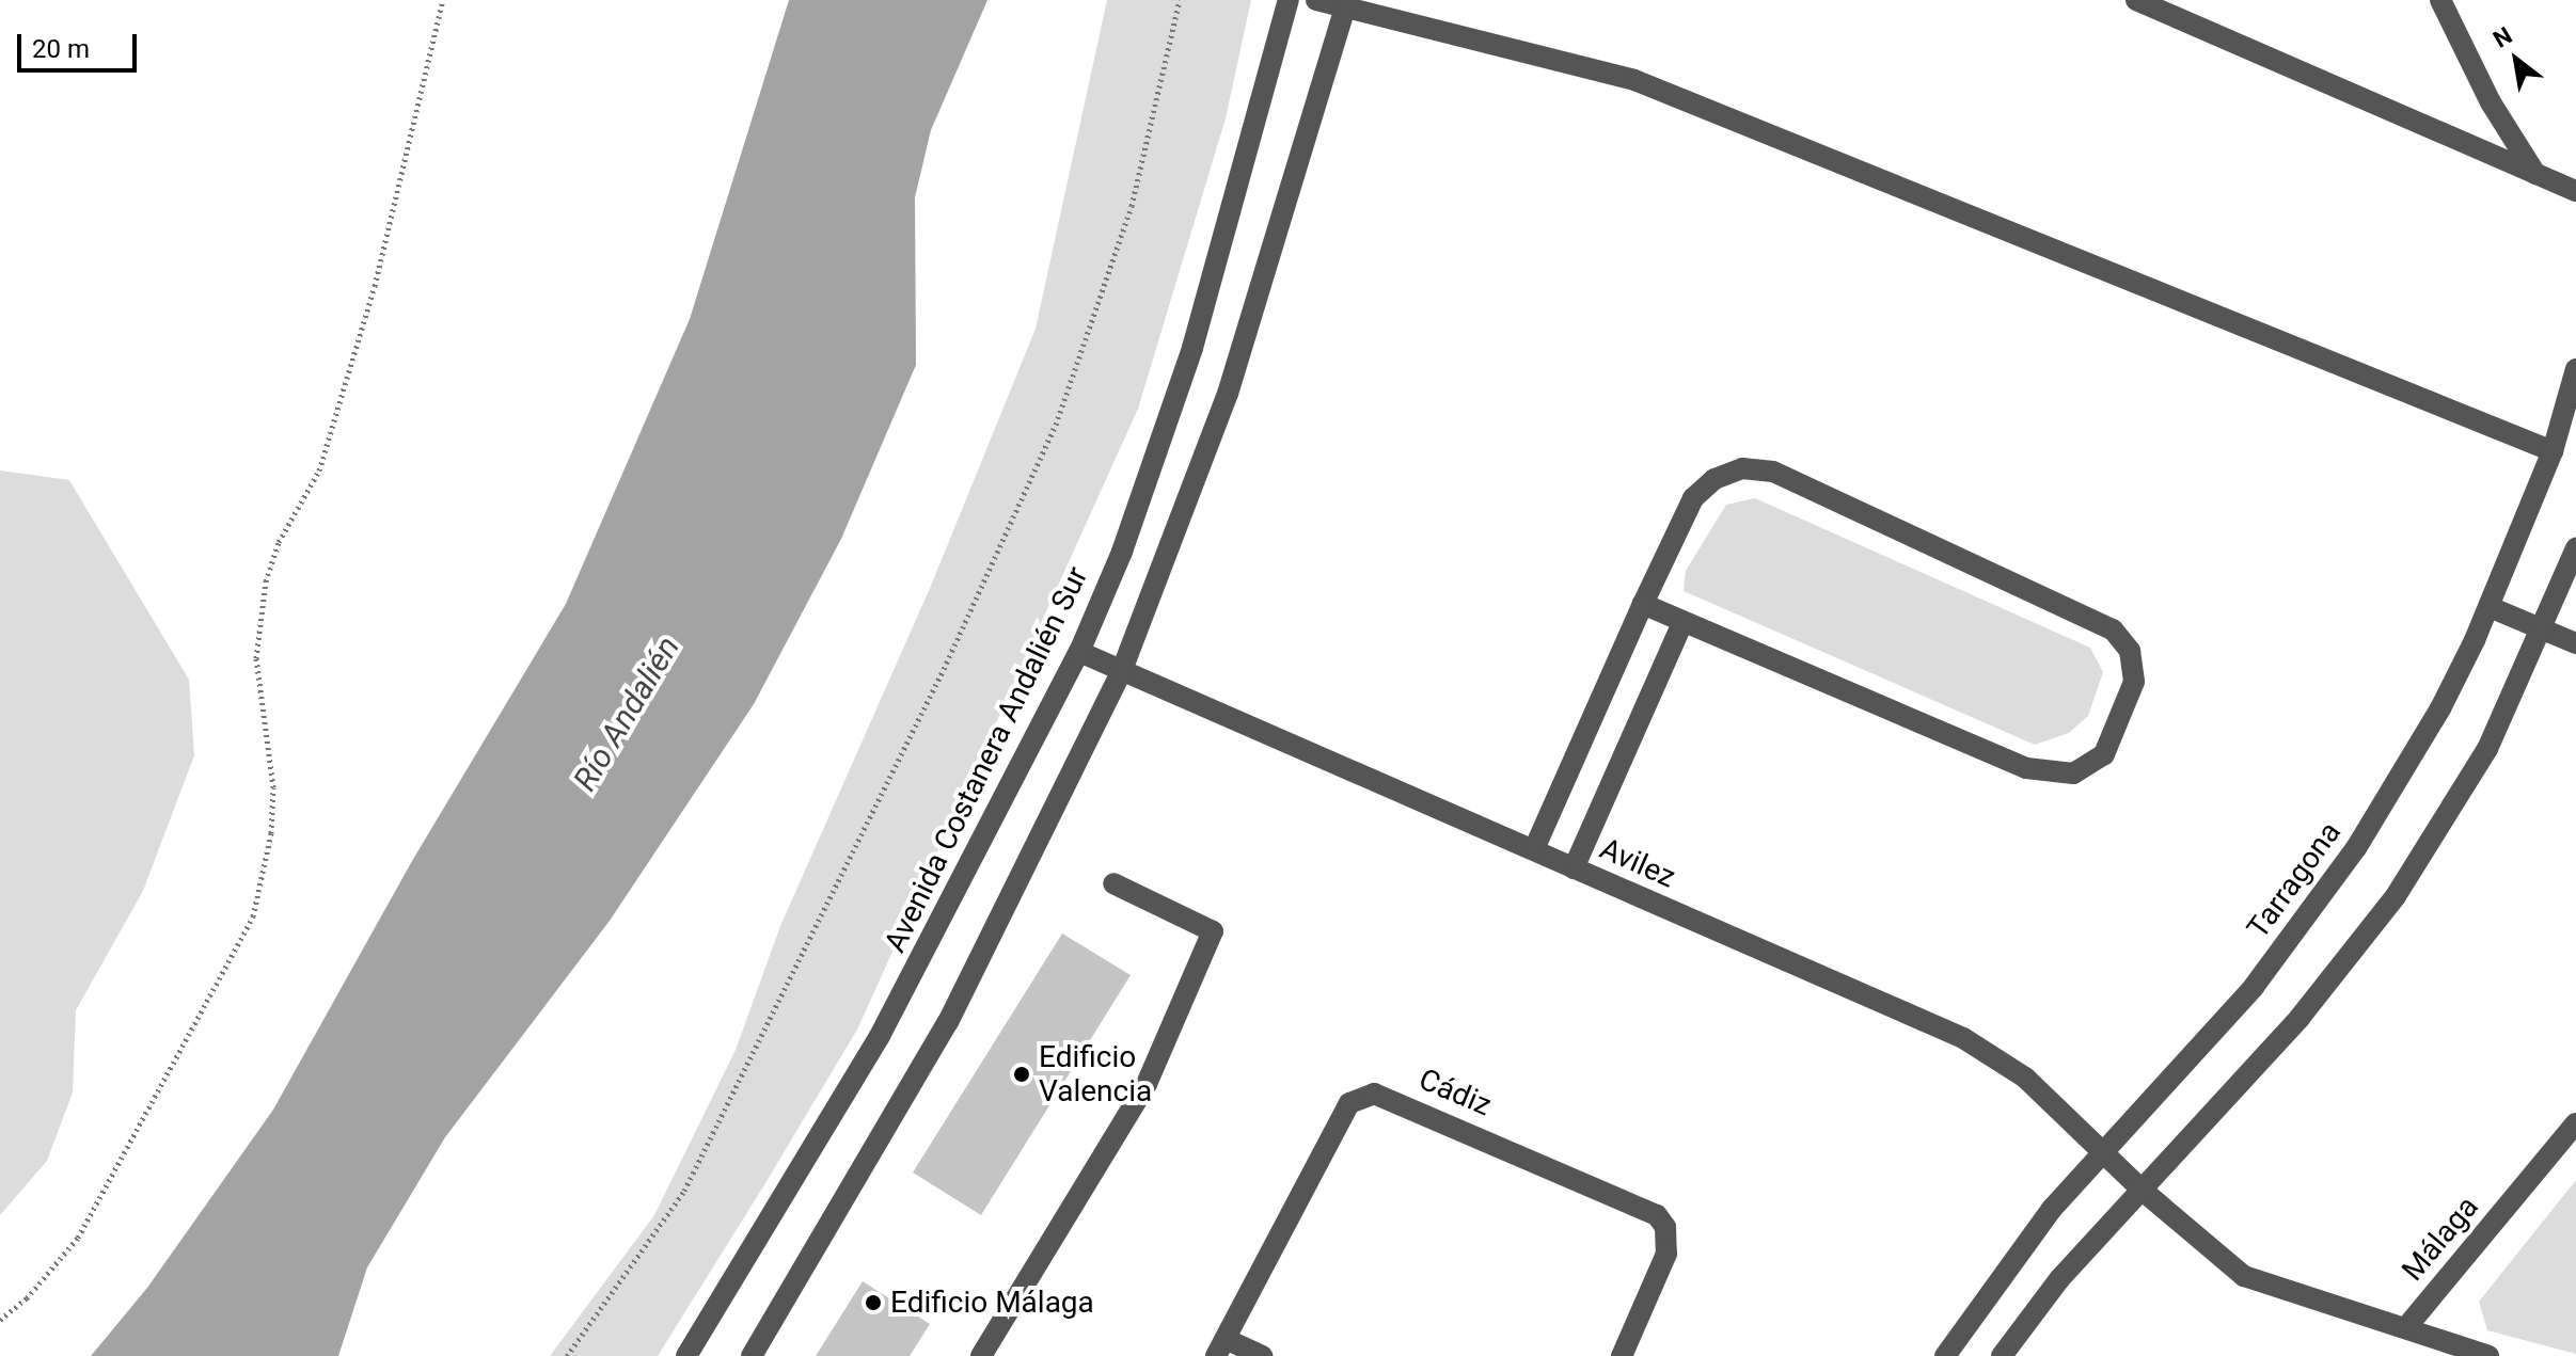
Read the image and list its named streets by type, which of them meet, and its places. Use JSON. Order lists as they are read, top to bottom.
{
  "streets": {
    "street": [
      "Avenida Costanera Andalién Sur",
      "Avilez",
      "Tarragona",
      "Cádiz",
      "Málaga"
    ]
  },
  "crossings": [
    ["Avenida Costanera Andalién Sur", "Avilez"],
    ["Avilez", "Tarragona"],
    ["Avilez", "Málaga"]
  ],
  "water": ["Río Andalién"],
  "places": ["Edificio Valencia", "Edificio Málaga"],
  "scale_bar": "20 m",
  "north": "top left"
}
